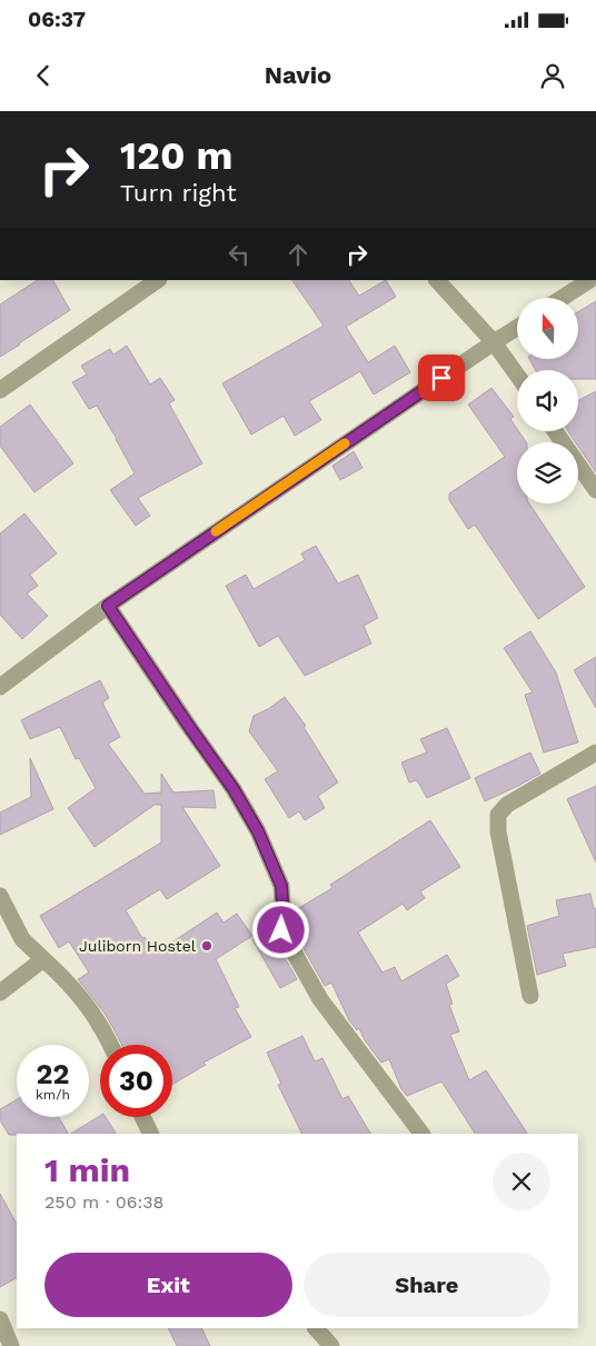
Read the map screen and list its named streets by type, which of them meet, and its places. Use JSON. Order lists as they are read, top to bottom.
{
  "places": ["Juliborn Hostel"],
  "north": "top",
  "page": {
    "status": "06:37",
    "header": "Navio",
    "turn": ["120 m", "Turn right"],
    "speed": "22 km/h",
    "limit": "30",
    "heading": ["1 min", "250 m · 06:38"],
    "buttons": ["Exit", "Share"]
  }
}
